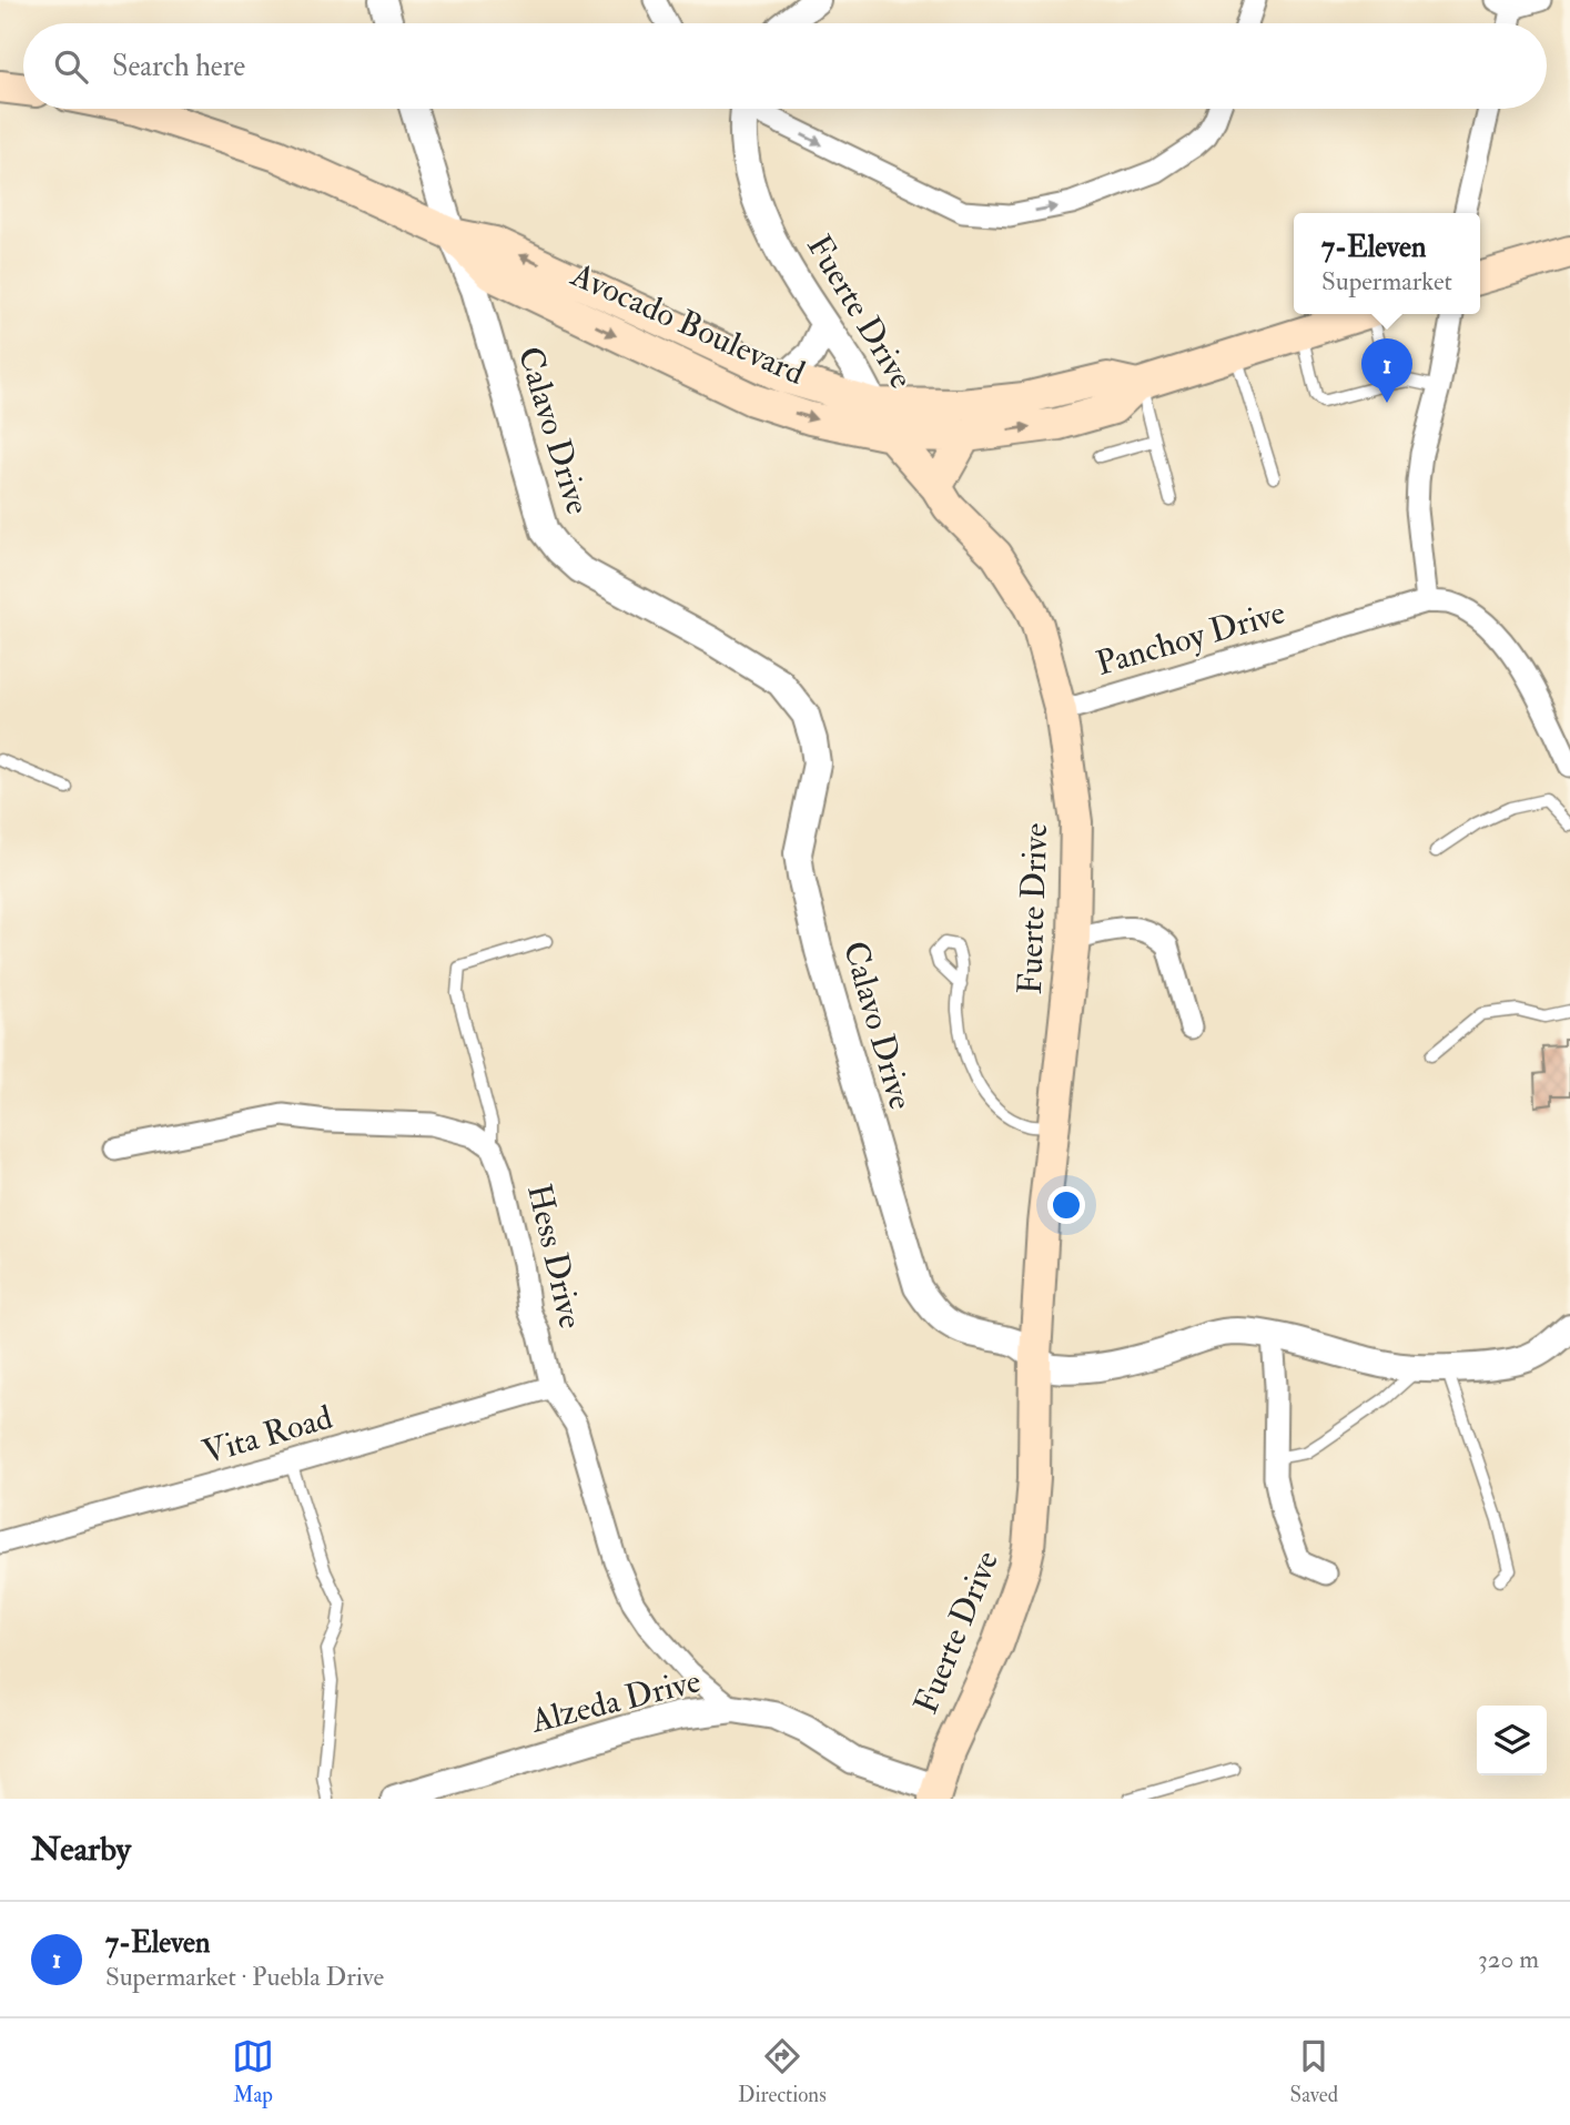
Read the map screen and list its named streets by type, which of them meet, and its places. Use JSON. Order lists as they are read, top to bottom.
{
  "streets": {
    "main road": ["Fuerte Drive", "Avocado Boulevard"],
    "street": [
      "Calavo Drive",
      "Panchoy Drive",
      "Hess Drive",
      "Vita Road",
      "Alzeda Drive"
    ]
  },
  "crossings": [
    ["Fuerte Drive", "Avocado Boulevard"],
    ["Fuerte Drive", "Calavo Drive"],
    ["Fuerte Drive", "Panchoy Drive"],
    ["Fuerte Drive", "Alzeda Drive"],
    ["Avocado Boulevard", "Calavo Drive"],
    ["Hess Drive", "Vita Road"],
    ["Hess Drive", "Alzeda Drive"]
  ],
  "page": {
    "search": "Search here",
    "popup": ["7-Eleven", "Supermarket"],
    "pins": "1",
    "heading": "Nearby",
    "list": [
      {
        "mark": "1",
        "name": "7-Eleven",
        "note": "Supermarket · Puebla Drive",
        "value": "320 m"
      }
    ],
    "nav": ["Map", "Directions", "Saved"]
  }
}
